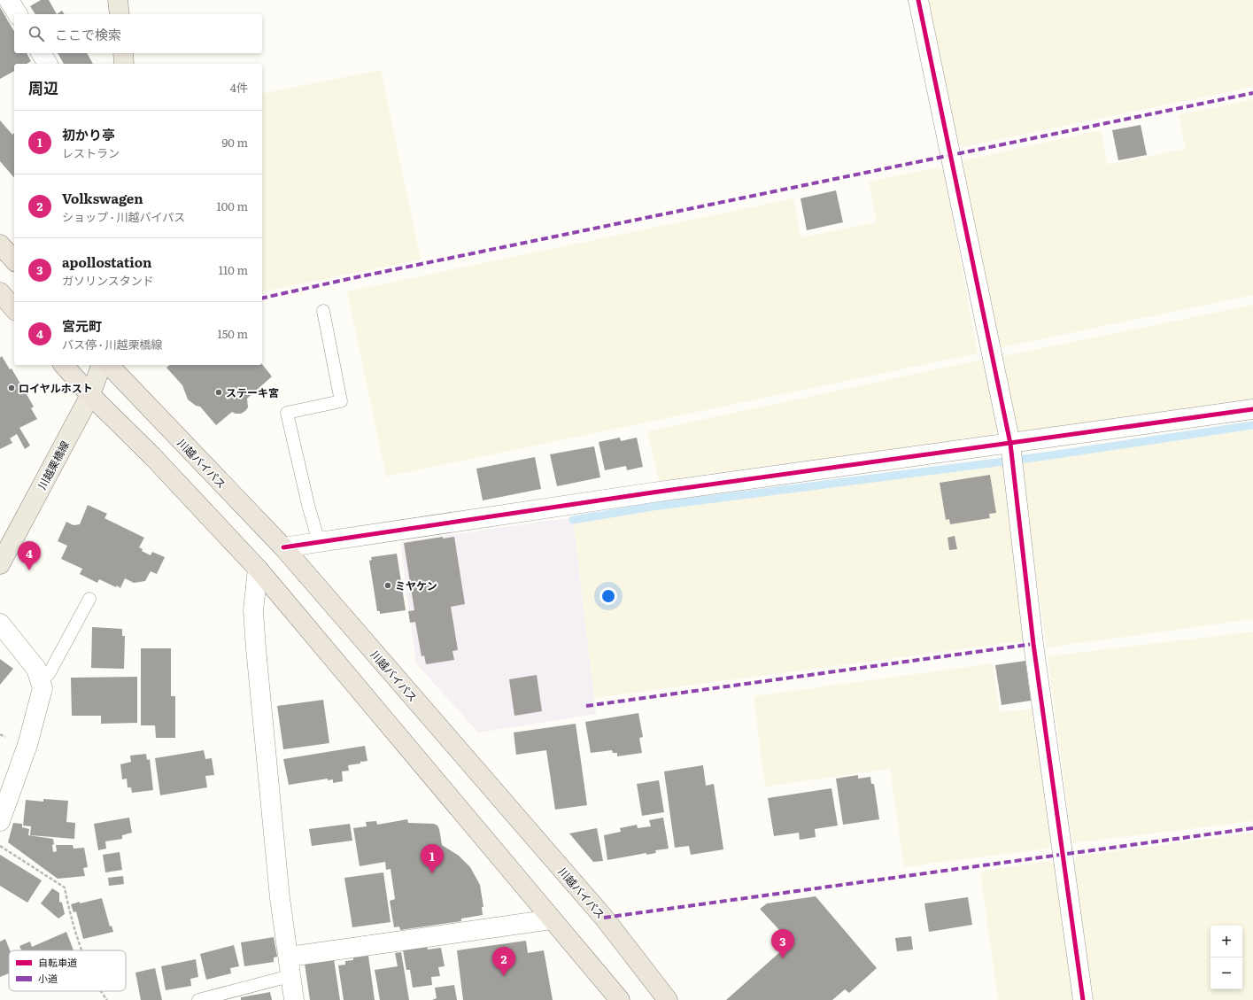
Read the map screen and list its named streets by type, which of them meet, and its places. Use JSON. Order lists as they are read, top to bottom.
{
  "streets": {
    "highway": ["川越バイパス"],
    "main road": ["川越栗橋線"]
  },
  "places": ["ロイヤルホスト", "ステーキ宮", "ミヤケン"],
  "legend": ["自転車道", "小道"],
  "page": {
    "search": "ここで検索",
    "heading": ["周辺", "4件"],
    "list": [
      {
        "mark": "1",
        "name": "初かり亭",
        "note": "レストラン",
        "value": "90 m"
      },
      {
        "mark": "2",
        "name": "Volkswagen",
        "note": "ショップ · 川越バイパス",
        "value": "100 m"
      },
      {
        "mark": "3",
        "name": "apollostation",
        "note": "ガソリンスタンド",
        "value": "110 m"
      },
      {
        "mark": "4",
        "name": "宮元町",
        "note": "バス停 · 川越栗橋線",
        "value": "150 m"
      }
    ],
    "pins": [
      "4",
      "1",
      "3",
      "2"
    ],
    "map_buttons": ["+", "−"]
  }
}
